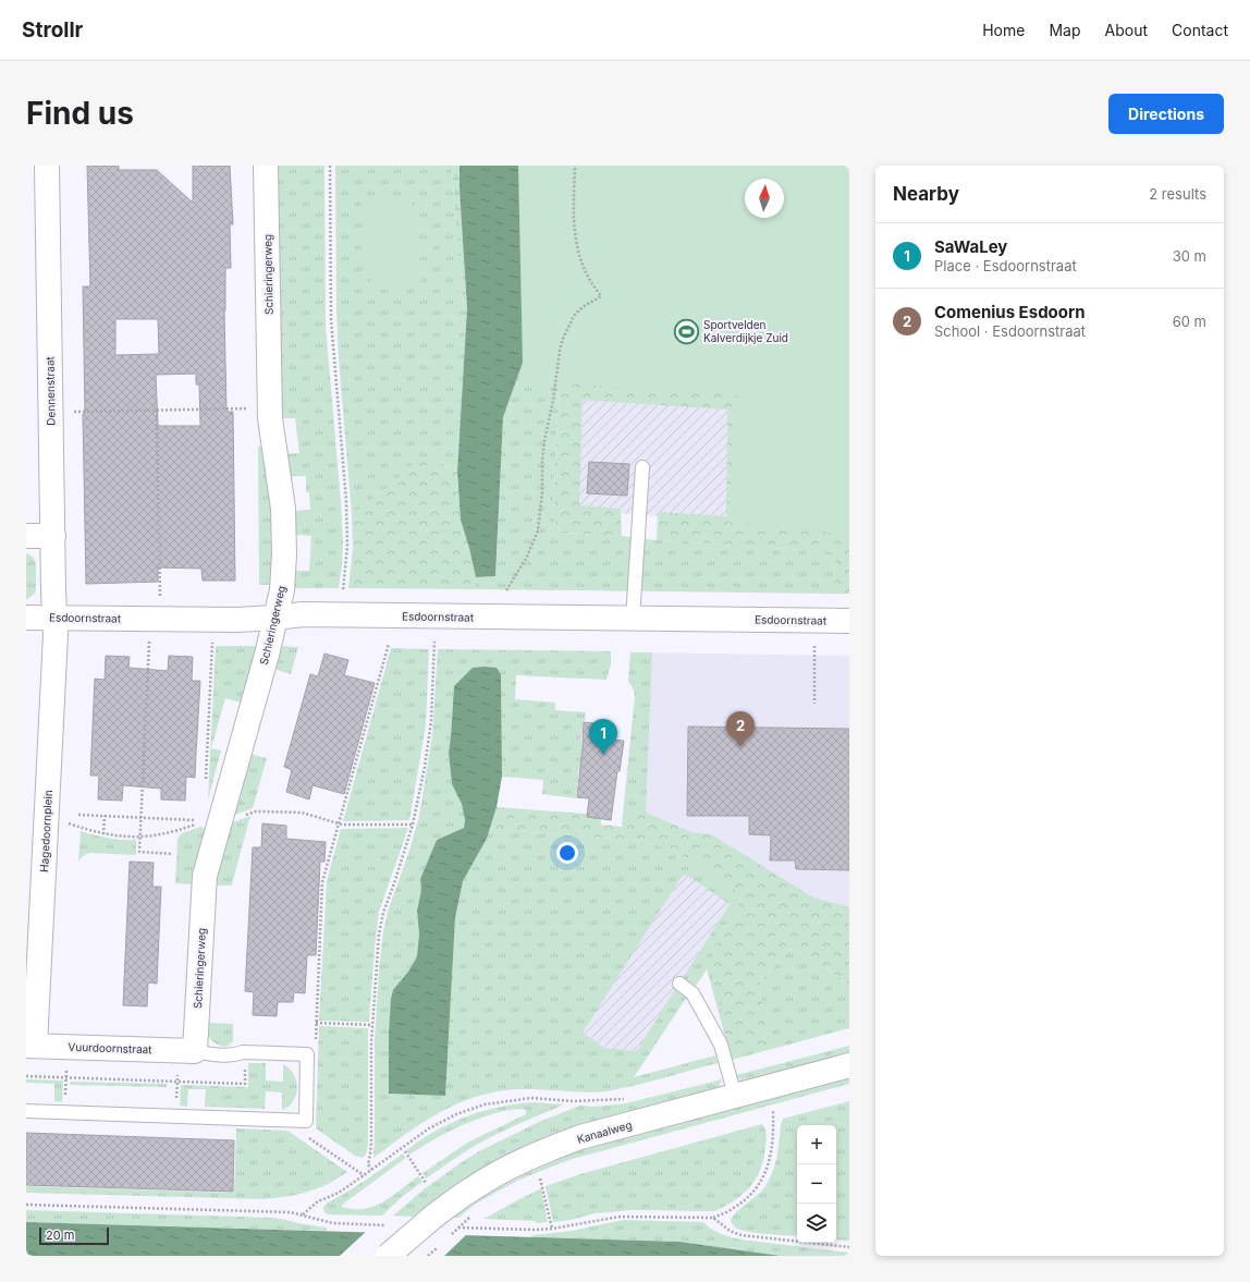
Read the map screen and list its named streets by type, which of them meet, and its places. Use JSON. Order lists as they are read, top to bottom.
{
  "streets": {
    "street": [
      "Schieringerweg",
      "Dennenstraat",
      "Esdoornstraat",
      "Hagedoornplein",
      "Vuurdoornstraat",
      "Kanaalweg"
    ]
  },
  "crossings": [
    ["Schieringerweg", "Esdoornstraat"],
    ["Schieringerweg", "Vuurdoornstraat"],
    ["Dennenstraat", "Esdoornstraat"],
    ["Dennenstraat", "Hagedoornplein"],
    ["Esdoornstraat", "Hagedoornplein"],
    ["Hagedoornplein", "Vuurdoornstraat"]
  ],
  "places": {
    "sports": ["Sportvelden Kalverdijkje Zuid"]
  },
  "scale_bar": "20 m",
  "north": "top",
  "page": {
    "header": "Strollr",
    "nav": [
      "Home",
      "Map",
      "About",
      "Contact"
    ],
    "buttons": "Directions",
    "title": "Find us",
    "heading": ["Nearby", "2 results"],
    "list": [
      {
        "mark": "1",
        "name": "SaWaLey",
        "note": "Place · Esdoornstraat",
        "value": "30 m"
      },
      {
        "mark": "2",
        "name": "Comenius Esdoorn",
        "note": "School · Esdoornstraat",
        "value": "60 m"
      }
    ],
    "pins": ["2", "1"],
    "map_buttons": ["+", "−"],
    "scale": "20 m"
  }
}
